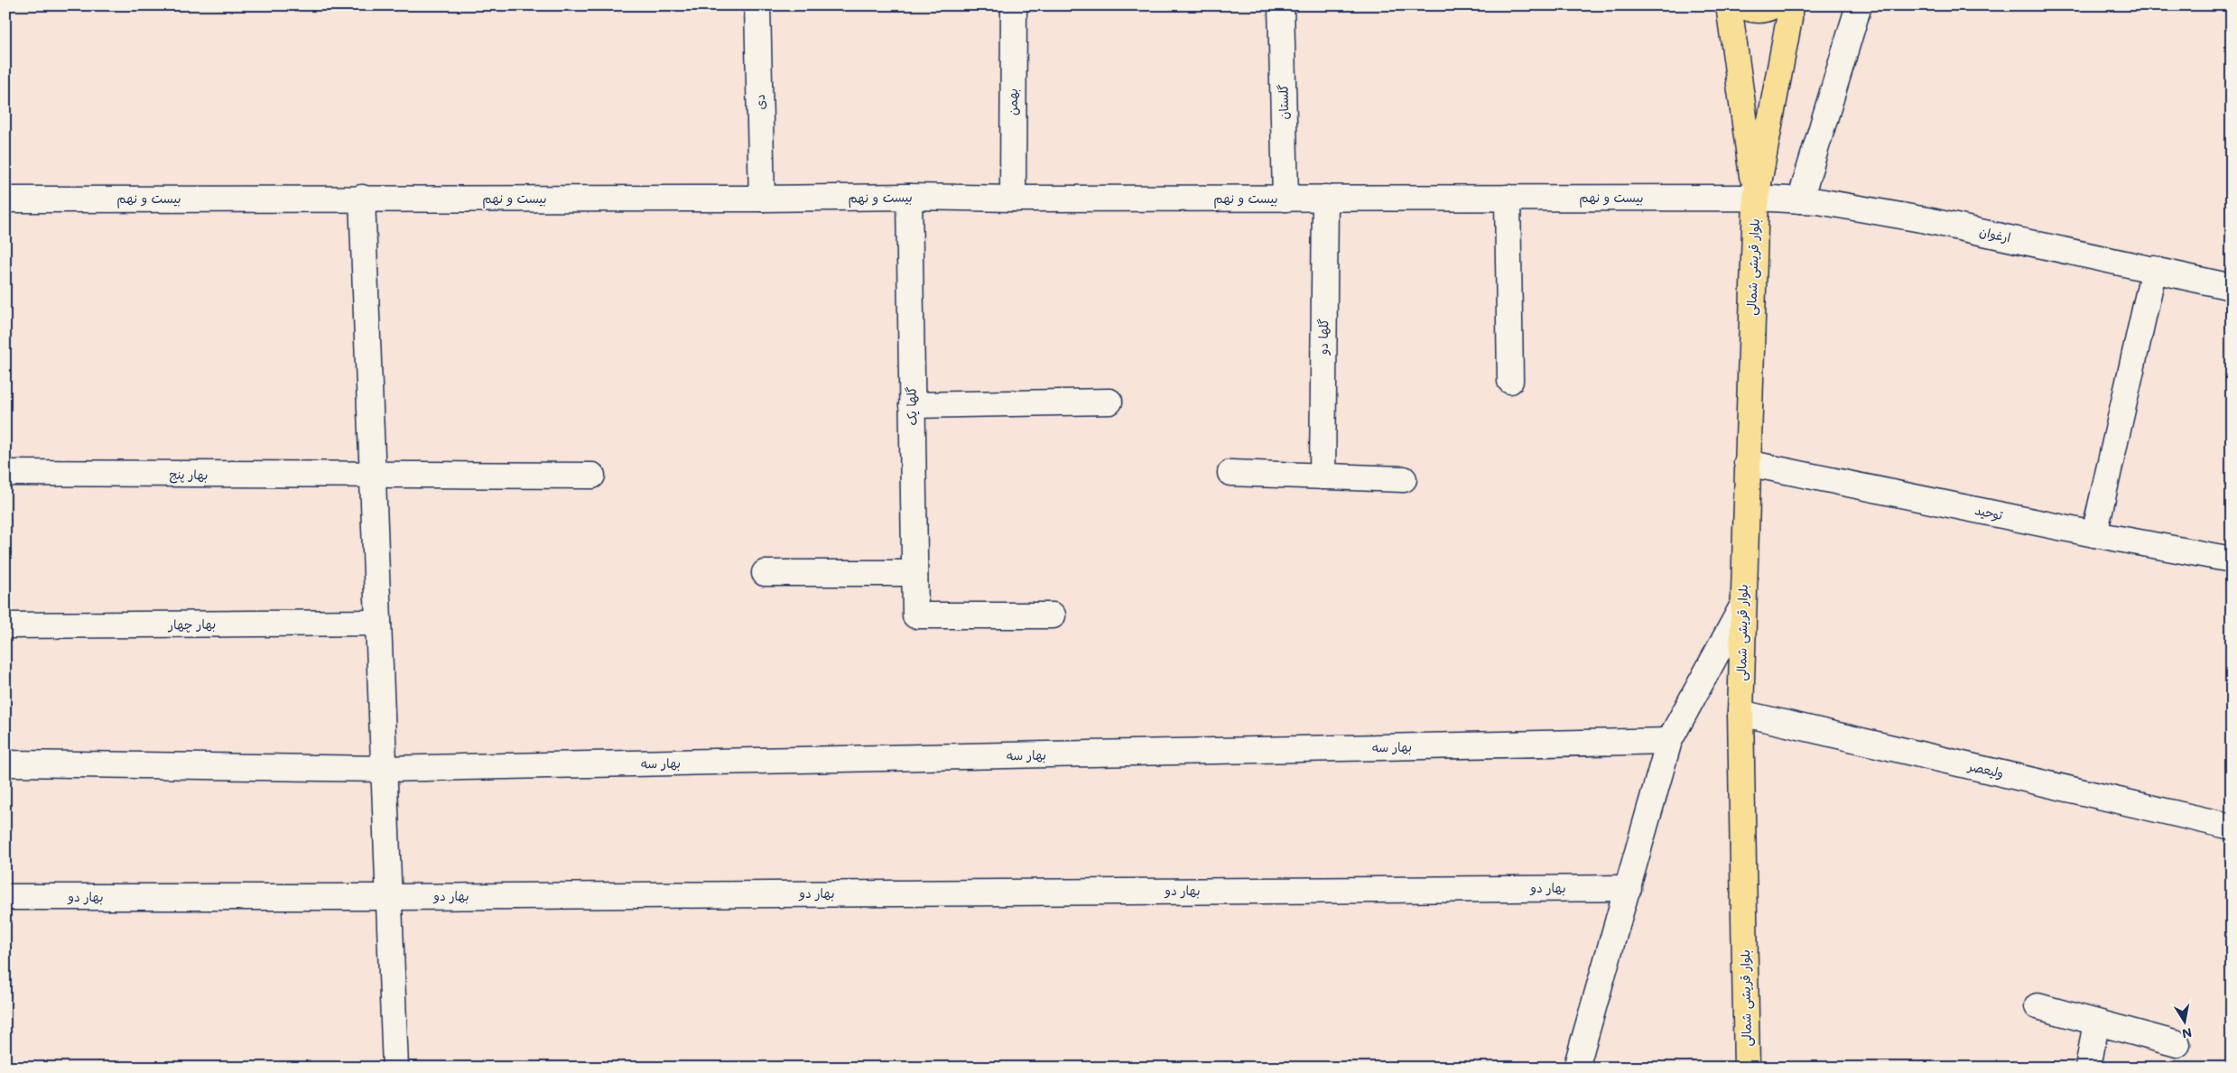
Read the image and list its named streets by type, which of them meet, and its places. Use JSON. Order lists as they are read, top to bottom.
{
  "streets": {
    "main road": ["بلوار قریشی شمالی"],
    "street": [
      "دی",
      "بهمن",
      "گلستان",
      "بیست و نهم",
      "ارغوان",
      "گلها دو",
      "گلها یک",
      "بهار پنج",
      "توحید",
      "بهار چهار",
      "بهار سه",
      "ولیعصر",
      "بهار دو"
    ]
  },
  "crossings": [
    ["دی", "بیست و نهم"],
    ["بهمن", "بیست و نهم"],
    ["گلستان", "بیست و نهم"],
    ["بیست و نهم", "ارغوان"],
    ["بیست و نهم", "بلوار قریشی شمالی"],
    ["بیست و نهم", "گلها دو"],
    ["بیست و نهم", "گلها یک"],
    ["ارغوان", "بلوار قریشی شمالی"],
    ["بلوار قریشی شمالی", "توحید"],
    ["بلوار قریشی شمالی", "ولیعصر"]
  ],
  "north": "bottom"
}
